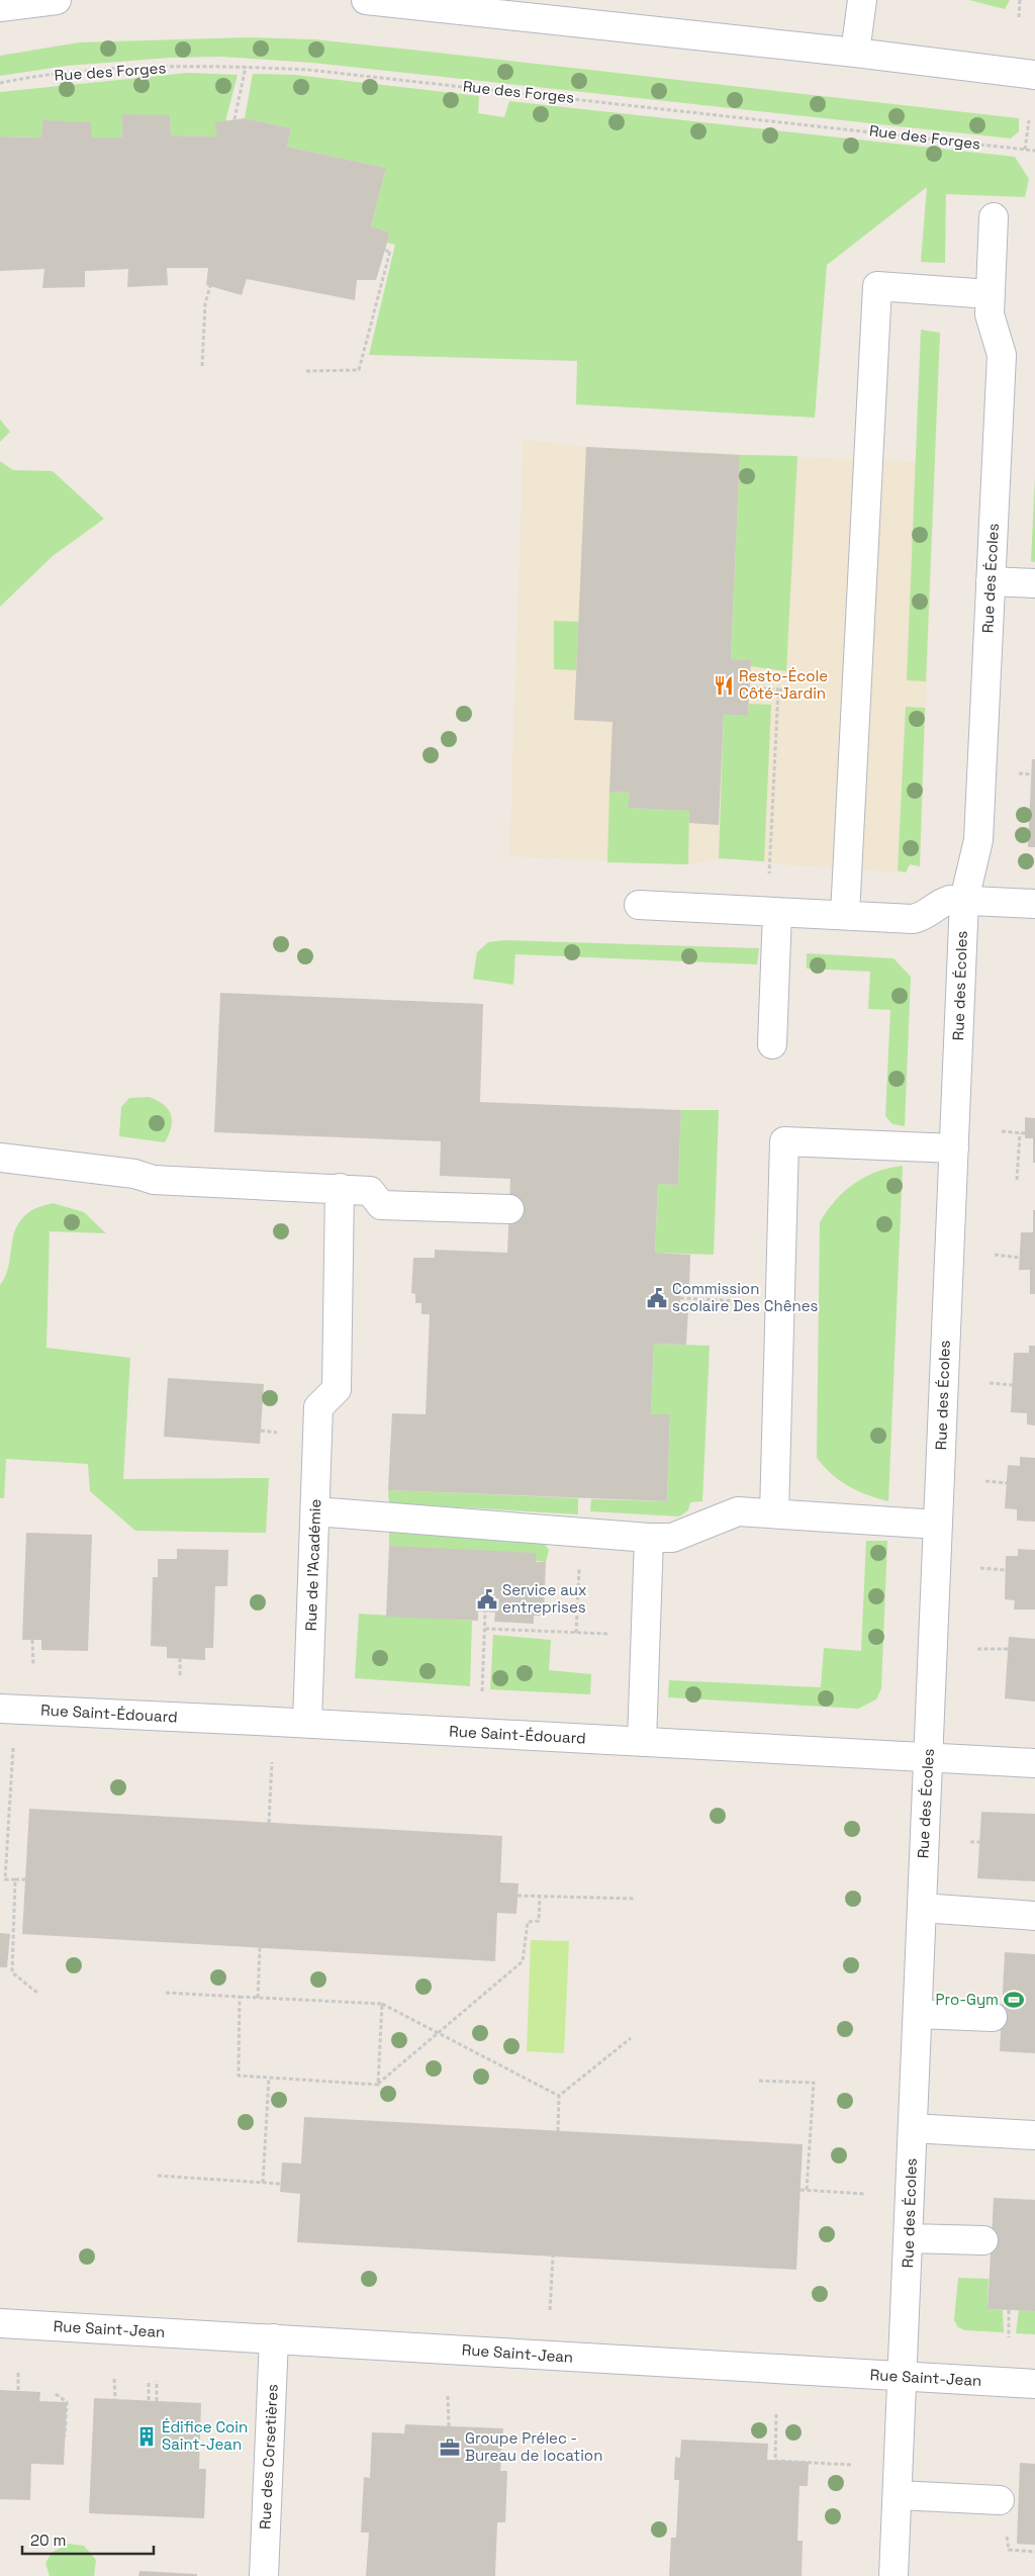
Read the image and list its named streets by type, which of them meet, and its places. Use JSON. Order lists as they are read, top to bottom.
{
  "streets": {
    "street": [
      "Rue des Écoles",
      "Rue de l'Académie",
      "Rue Saint-Édouard",
      "Rue Saint-Jean",
      "Rue des Corsetières"
    ],
    "path": ["Rue des Forges"]
  },
  "crossings": [
    ["Rue des Écoles", "Rue Saint-Édouard"],
    ["Rue des Écoles", "Rue Saint-Jean"],
    ["Rue de l'Académie", "Rue Saint-Édouard"],
    ["Rue Saint-Jean", "Rue des Corsetières"]
  ],
  "places": {
    "restaurant": ["Resto-École Côté-Jardin"],
    "public building": ["Commission scolaire Des Chênes", "Service aux entreprises"],
    "sports": ["Pro-Gym"],
    "building": ["Édifice Coin Saint-Jean"],
    "office": ["Groupe Prélec - Bureau de location"]
  },
  "scale_bar": "20 m"
}
